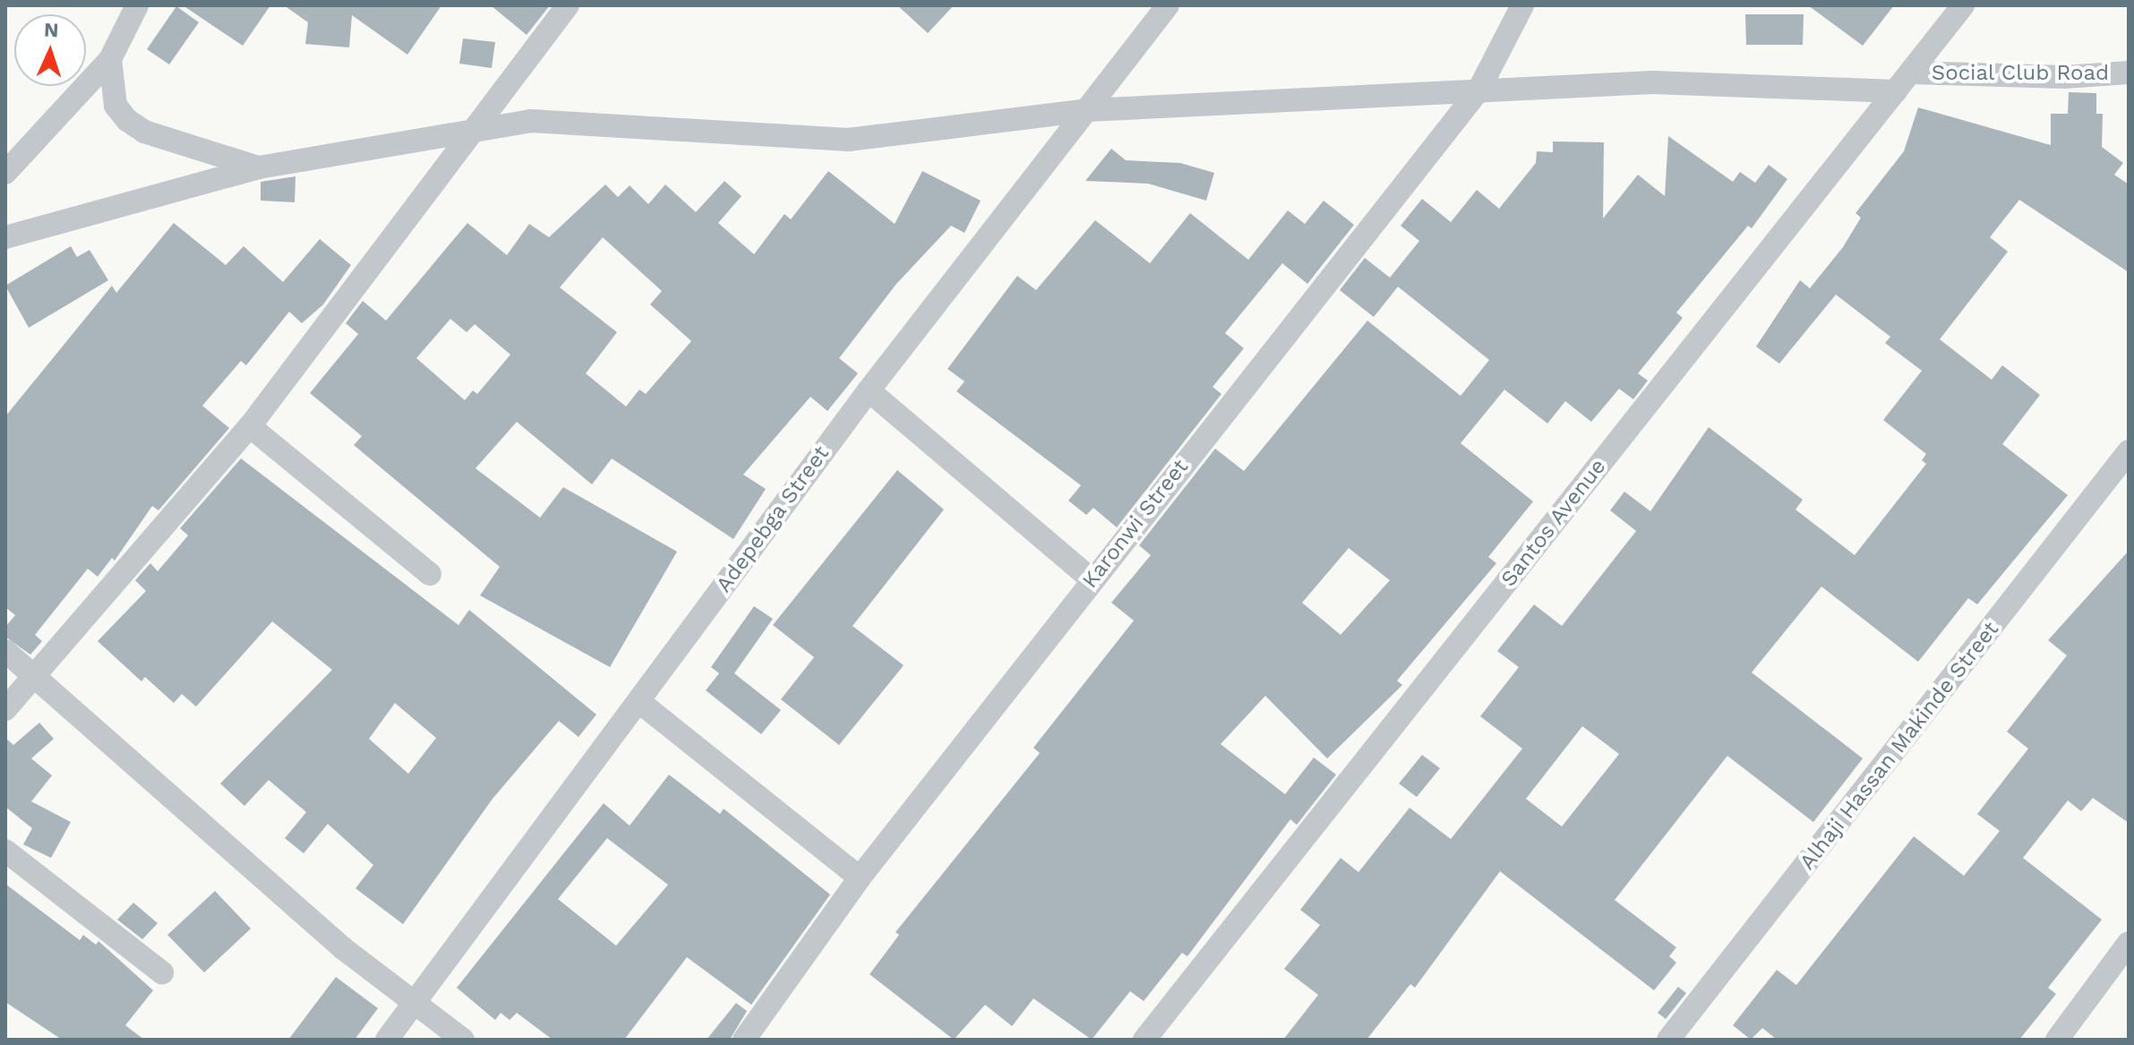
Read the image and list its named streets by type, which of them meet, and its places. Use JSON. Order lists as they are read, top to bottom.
{
  "streets": {
    "street": [
      "Social Club Road",
      "Adepebga Street",
      "Santos Avenue",
      "Karonwi Street",
      "Alhaji Hassan Makinde Street"
    ]
  },
  "crossings": [
    ["Social Club Road", "Santos Avenue"]
  ],
  "north": "top"
}
